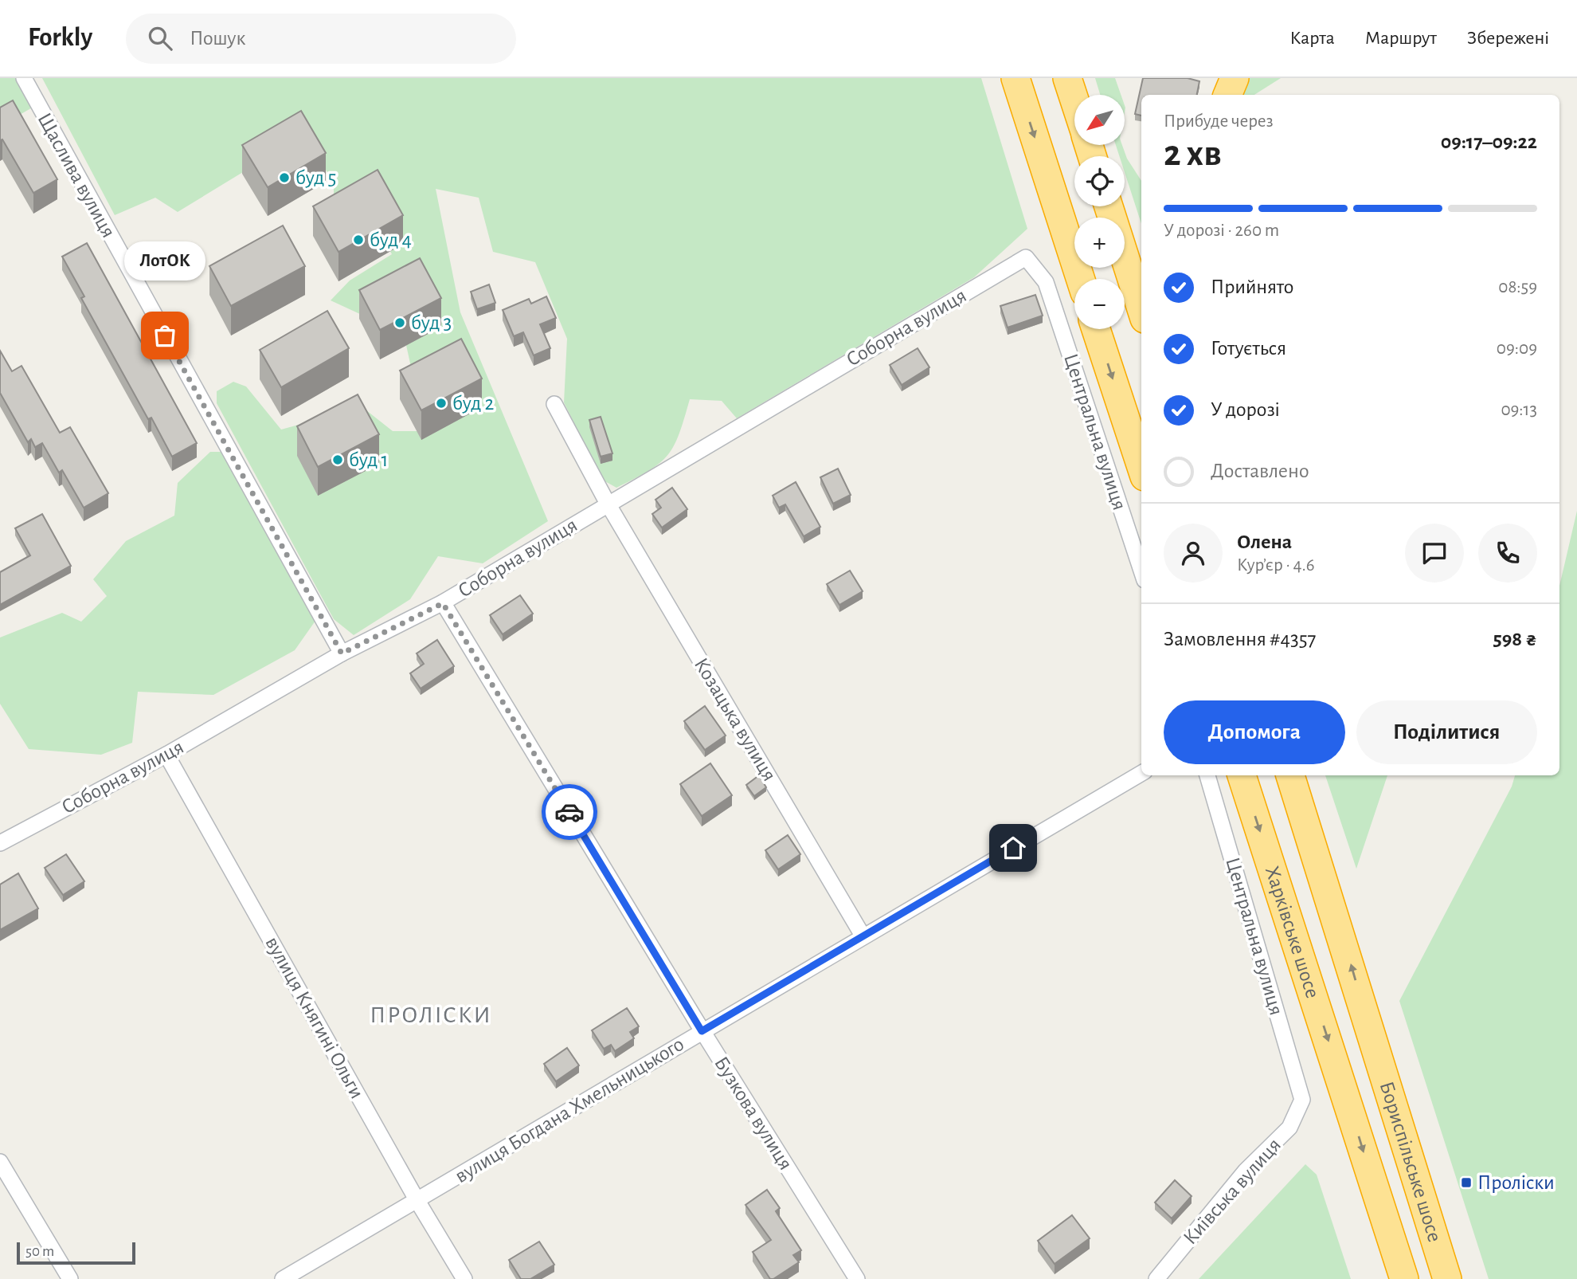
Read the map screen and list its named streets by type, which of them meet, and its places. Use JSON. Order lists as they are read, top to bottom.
{
  "streets": {
    "highway": ["Харківське шосе", "Бориспільське шосе"],
    "street": [
      "Щаслива вулиця",
      "Соборна вулиця",
      "Центральна вулиця",
      "Козацька вулиця",
      "вулиця Княгині Ольги",
      "вулиця Богдана Хмельницького",
      "Бузкова вулиця",
      "Київська вулиця"
    ]
  },
  "crossings": [
    ["Щаслива вулиця", "Соборна вулиця"],
    ["Соборна вулиця", "Центральна вулиця"],
    ["Соборна вулиця", "Козацька вулиця"],
    ["Соборна вулиця", "вулиця Княгині Ольги"],
    ["Соборна вулиця", "Бузкова вулиця"],
    ["Центральна вулиця", "Київська вулиця"],
    ["Козацька вулиця", "вулиця Богдана Хмельницького"],
    ["Харківське шосе", "Бориспільське шосе"],
    ["вулиця Княгині Ольги", "вулиця Богдана Хмельницького"],
    ["вулиця Богдана Хмельницького", "Бузкова вулиця"]
  ],
  "one_way": ["Харківське шосе"],
  "districts": ["ПРОЛІСКИ"],
  "places": {
    "other": [
      "буд 5",
      "буд 4",
      "буд 3",
      "ЛотОК",
      "буд 2",
      "буд 1"
    ],
    "transit": ["Проліски"]
  },
  "scale_bar": "50 m",
  "north": "bottom left",
  "page": {
    "header": "Forkly",
    "search": "Пошук",
    "nav": ["Карта", "Маршрут", "Збережені"],
    "map_buttons": ["+", "−"],
    "heading": ["2 хв", "Прибуде через", "09:17–09:22"],
    "panel": [
      "Олена",
      "Кур’єр · 4.6",
      "Замовлення #4357",
      "598 ₴"
    ],
    "bar": "У дорозі · 260 m",
    "bubble": "ЛотОК",
    "list": [
      ["Прийнято", "08:59"],
      ["Готується", "09:09"],
      ["У дорозі", "09:13"],
      "Доставлено"
    ],
    "buttons": ["Допомога", "Поділитися"],
    "scale": "50 m"
  }
}
